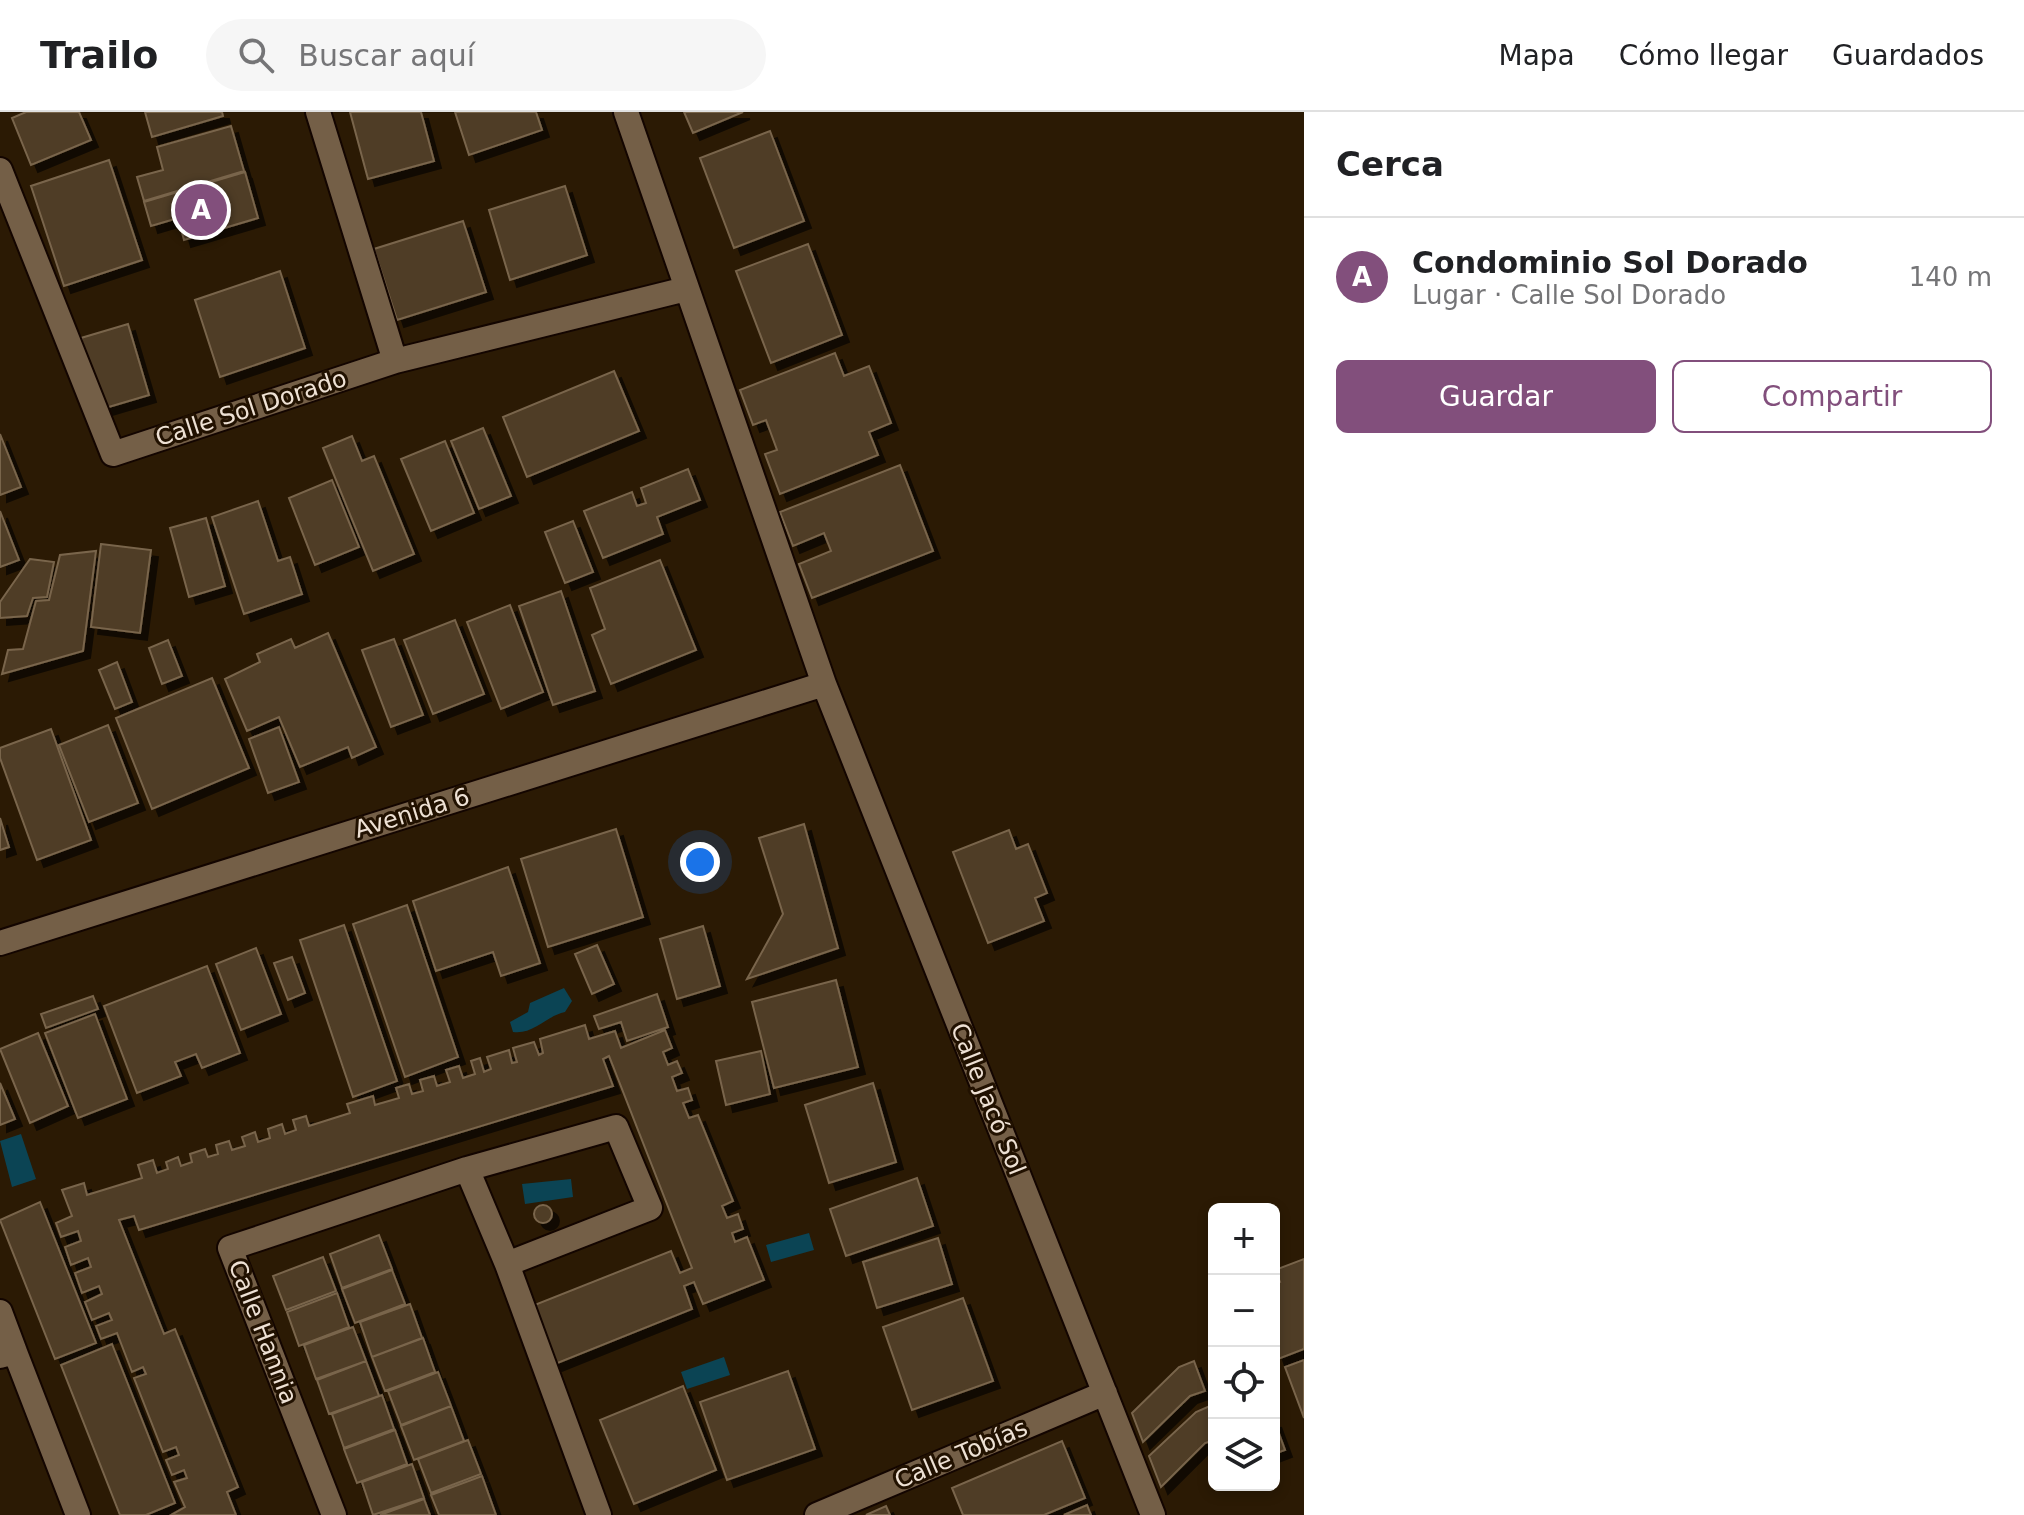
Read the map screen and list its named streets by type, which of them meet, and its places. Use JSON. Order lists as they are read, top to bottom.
{
  "streets": {
    "street": [
      "Calle Sol Dorado",
      "Avenida 6",
      "Calle Jacó Sol",
      "Calle Hannia",
      "Calle Tobías"
    ]
  },
  "crossings": [
    ["Avenida 6", "Calle Jacó Sol"],
    ["Calle Jacó Sol", "Calle Tobías"]
  ],
  "page": {
    "header": "Trailo",
    "search": "Buscar aquí",
    "nav": ["Mapa", "Cómo llegar", "Guardados"],
    "heading": "Cerca",
    "pins": "A",
    "list": [
      {
        "mark": "A",
        "name": "Condominio Sol Dorado",
        "note": "Lugar · Calle Sol Dorado",
        "value": "140 m"
      }
    ],
    "buttons": ["Guardar", "Compartir"],
    "map_buttons": ["+", "−"]
  }
}
